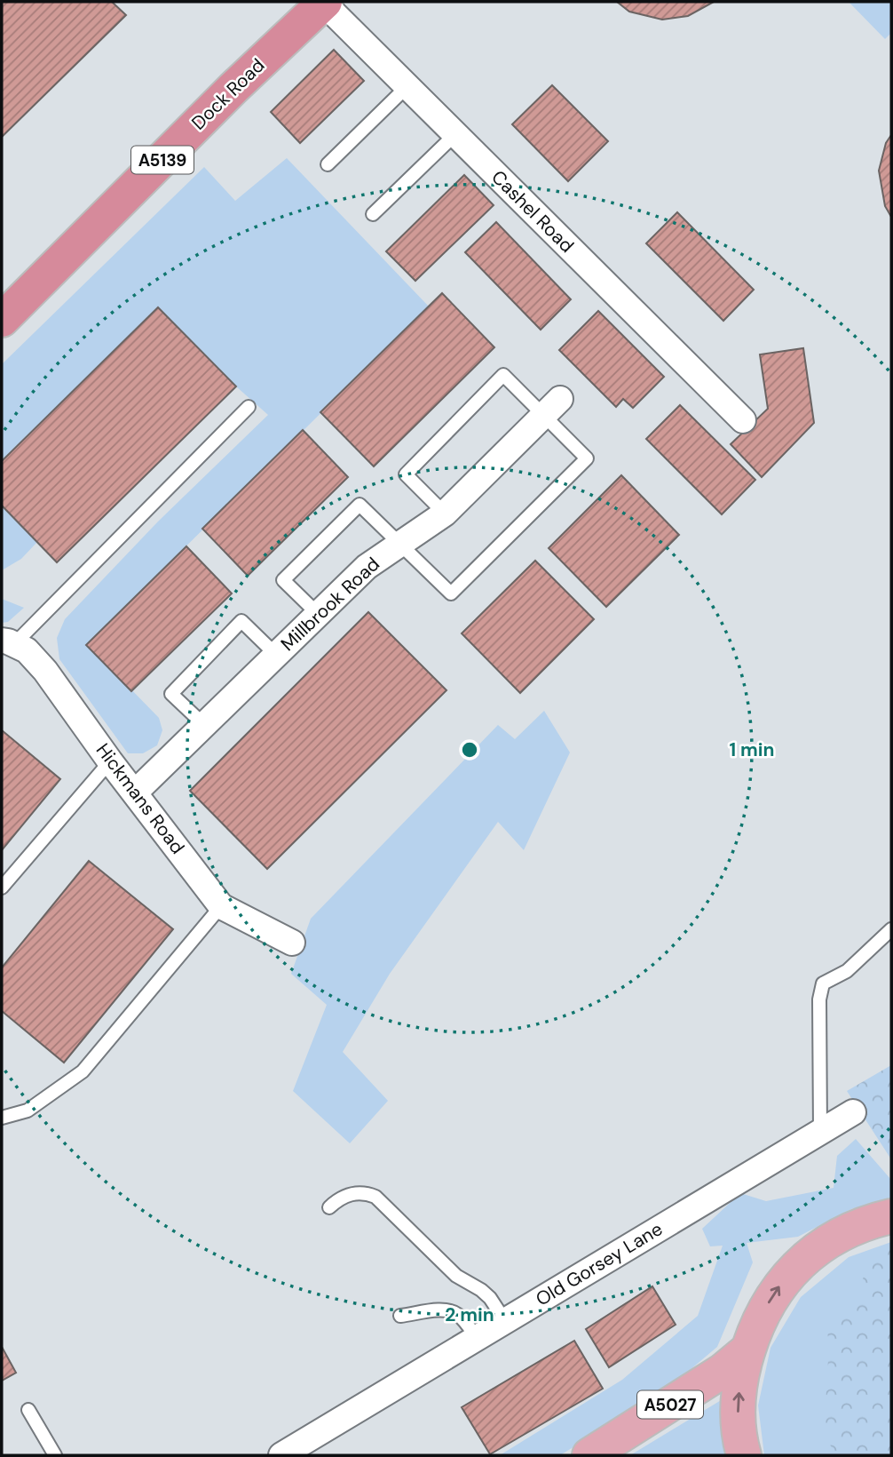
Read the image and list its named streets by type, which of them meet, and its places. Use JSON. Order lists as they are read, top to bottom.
{
  "streets": {
    "highway": ["Dock Road", "A5139"],
    "main road": ["A5027"],
    "street": [
      "Cashel Road",
      "Millbrook Road",
      "Hickmans Road",
      "Old Gorsey Lane"
    ]
  },
  "crossings": [
    ["Dock Road", "Cashel Road"],
    ["Millbrook Road", "Hickmans Road"]
  ],
  "rings": ["1 min", "2 min"]
}
